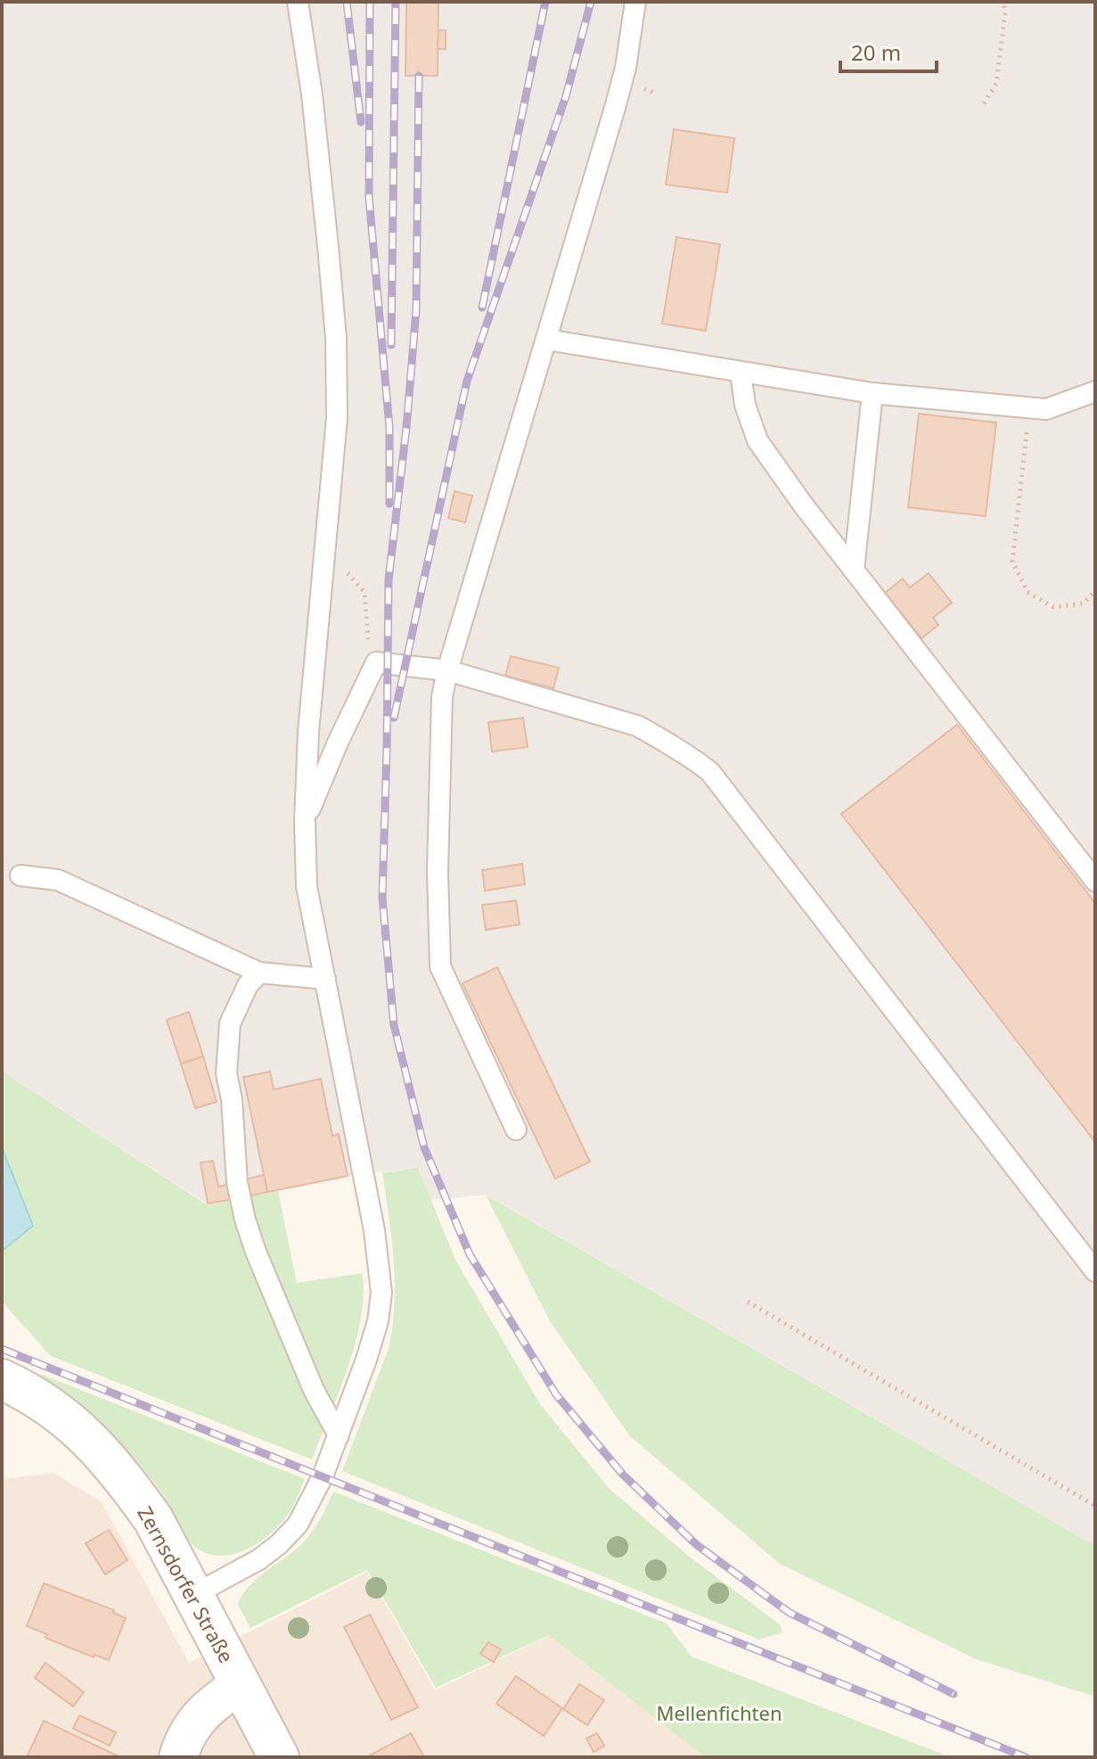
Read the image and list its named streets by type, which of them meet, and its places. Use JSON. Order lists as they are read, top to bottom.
{
  "streets": {
    "street": ["Zernsdorfer Straße"]
  },
  "parks": ["Mellenfichten"],
  "scale_bar": "20 m"
}
